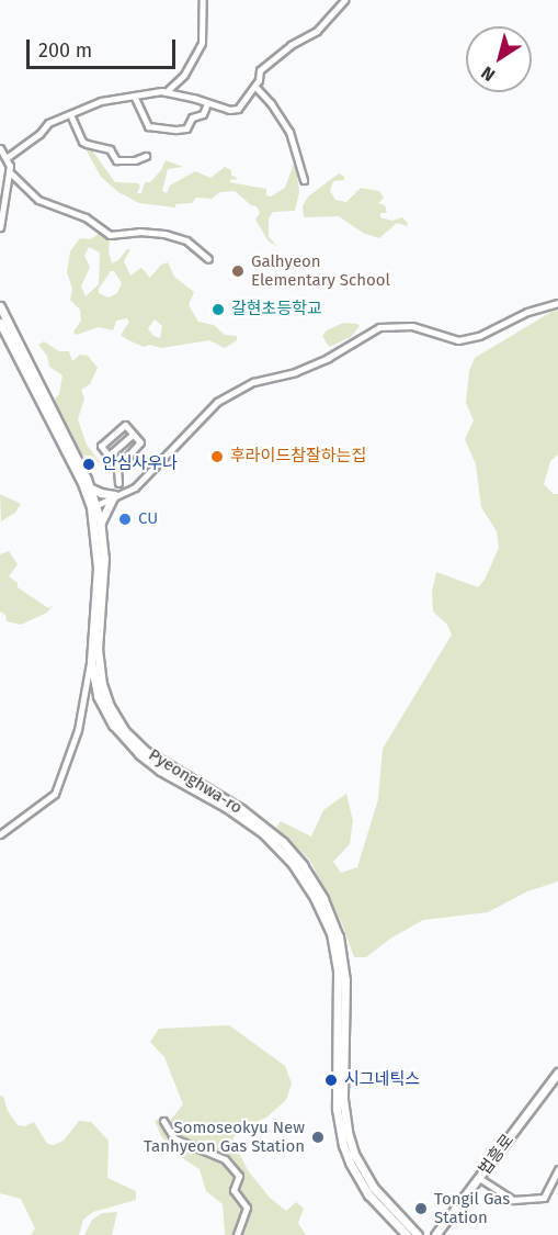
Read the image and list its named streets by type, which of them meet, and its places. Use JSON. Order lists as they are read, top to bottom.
{
  "streets": {
    "main road": ["Pyeonghwa-ro", "법흥로"]
  },
  "places": [
    "Galhyeon Elementary School",
    "갈현초등학교",
    "후라이드참잘하는집",
    "안심사우나",
    "CU",
    "시그네틱스",
    "Somoseokyu New Tanhyeon Gas Station",
    "Tongil Gas Station"
  ],
  "scale_bar": "200 m",
  "north": "bottom left"
}
